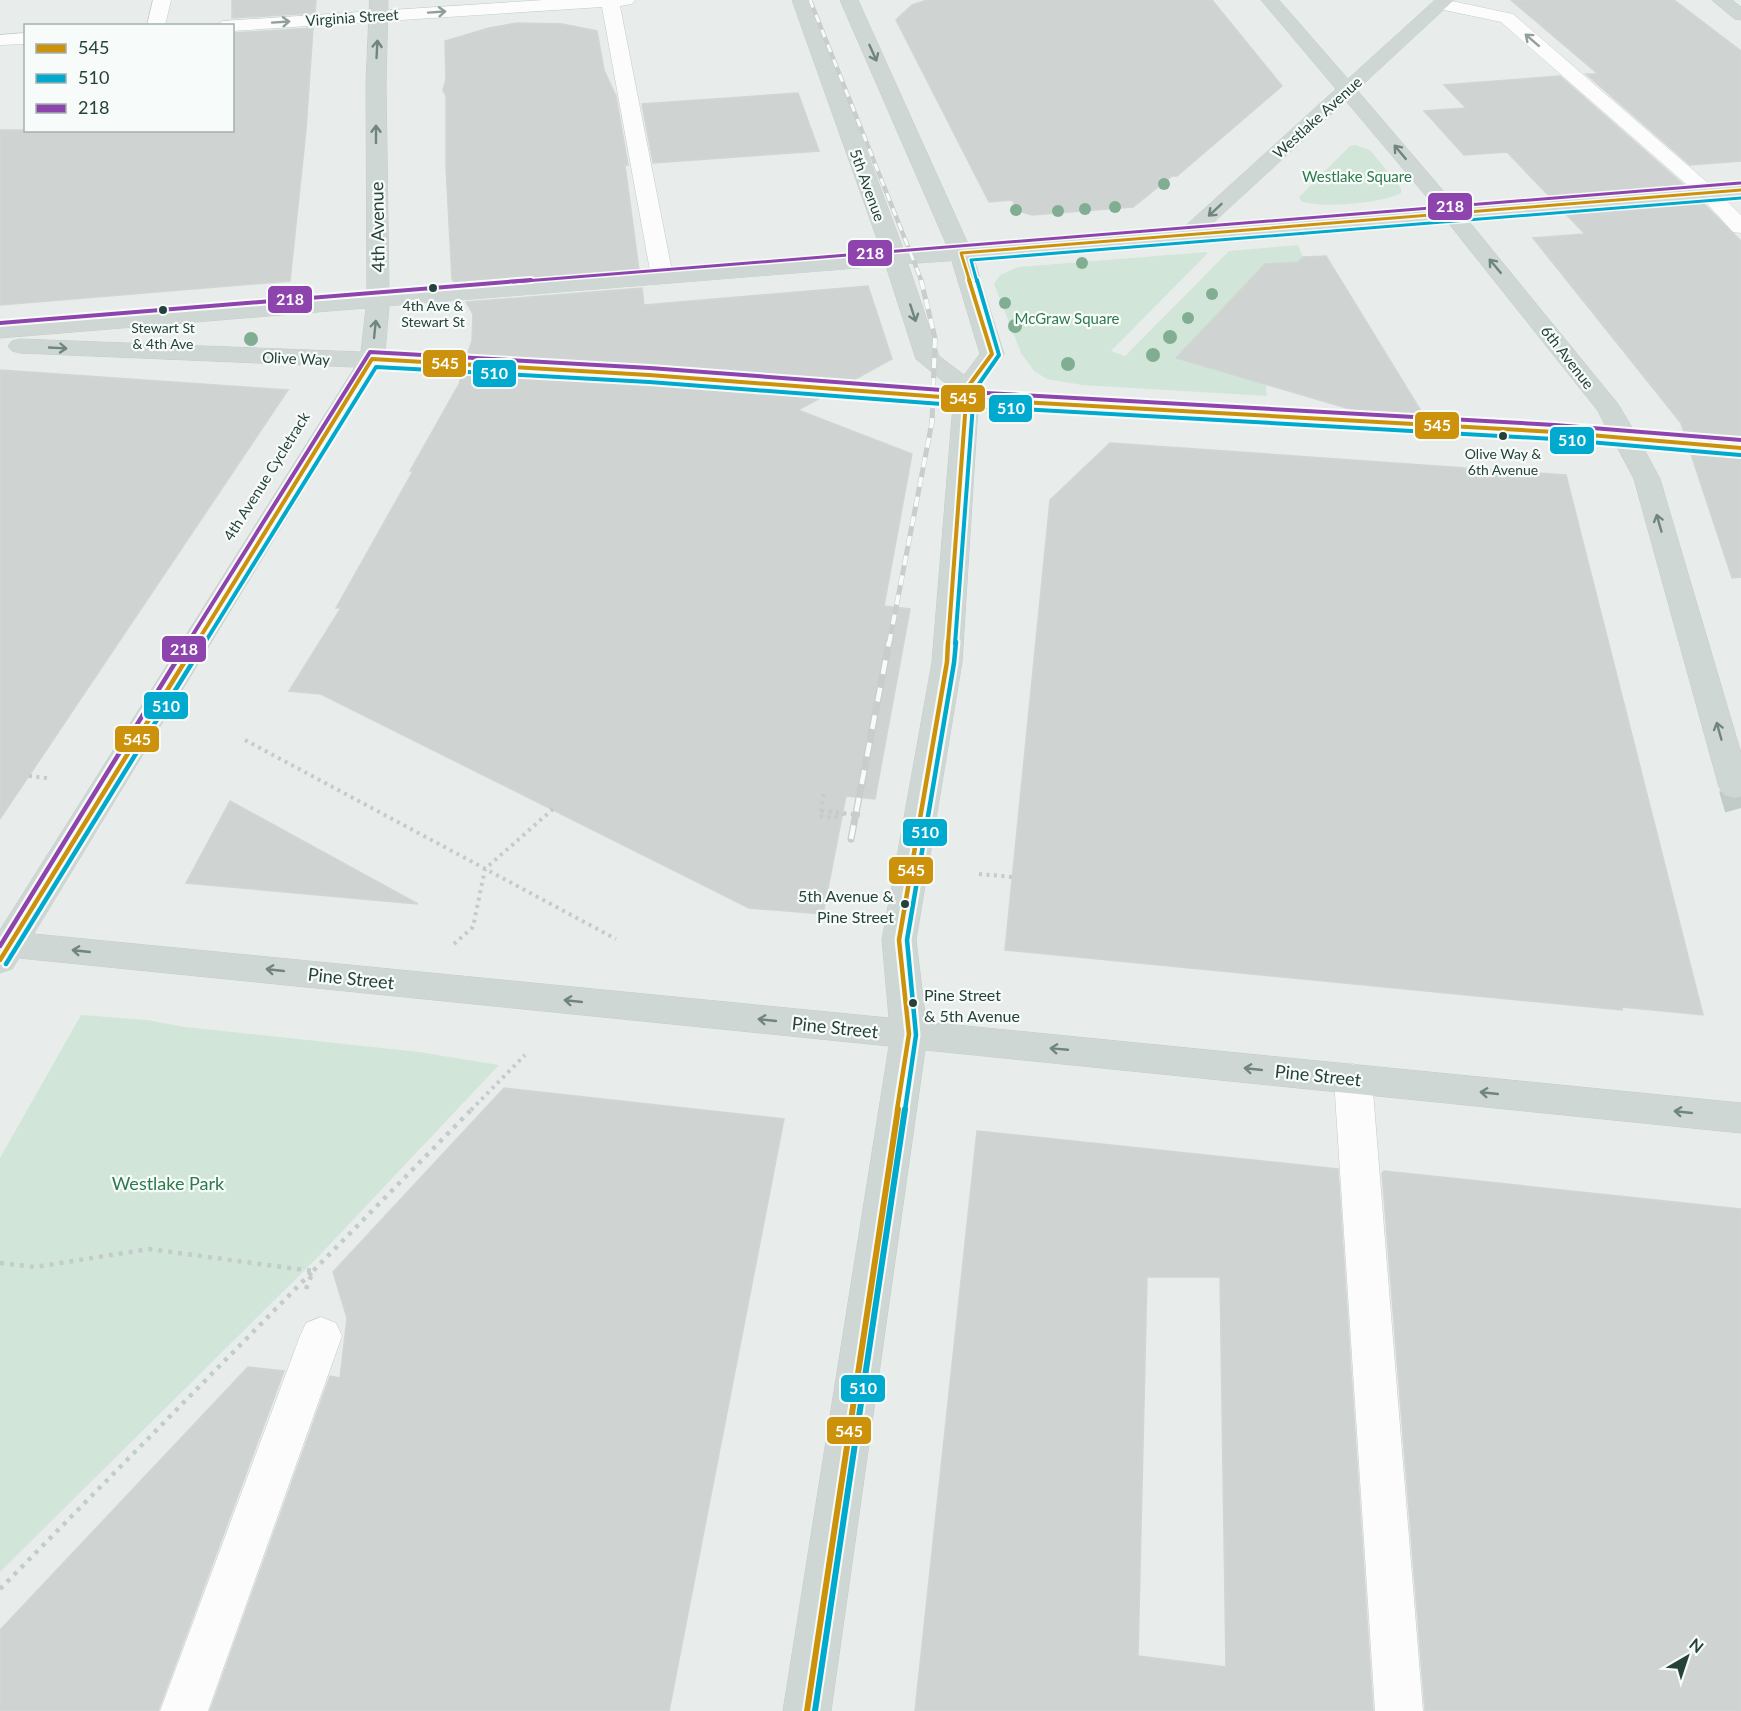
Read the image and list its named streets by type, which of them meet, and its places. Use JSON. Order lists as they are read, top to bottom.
{
  "streets": {
    "main road": [
      "Westlake Avenue",
      "5th Avenue",
      "4th Avenue",
      "6th Avenue",
      "Olive Way",
      "Pine Street"
    ],
    "street": ["Virginia Street"]
  },
  "crossings": [
    ["Virginia Street", "4th Avenue"],
    ["Westlake Avenue", "6th Avenue"],
    ["5th Avenue", "Olive Way"],
    ["4th Avenue", "Olive Way"],
    ["4th Avenue", "Pine Street"],
    ["6th Avenue", "Olive Way"]
  ],
  "one_way": [
    "Virginia Street",
    "Westlake Avenue",
    "5th Avenue",
    "6th Avenue",
    "Pine Street"
  ],
  "parks": ["Westlake Square", "McGraw Square", "Westlake Park"],
  "places": [
    "4th Ave & Stewart St",
    "Stewart St & 4th Ave",
    "Olive Way & 6th Avenue",
    "5th Avenue & Pine Street",
    "Pine Street & 5th Avenue"
  ],
  "lines": ["transit line 218", "transit line 545", "transit line 510"],
  "legend": ["545", "510", "218"],
  "north": "top right"
}
